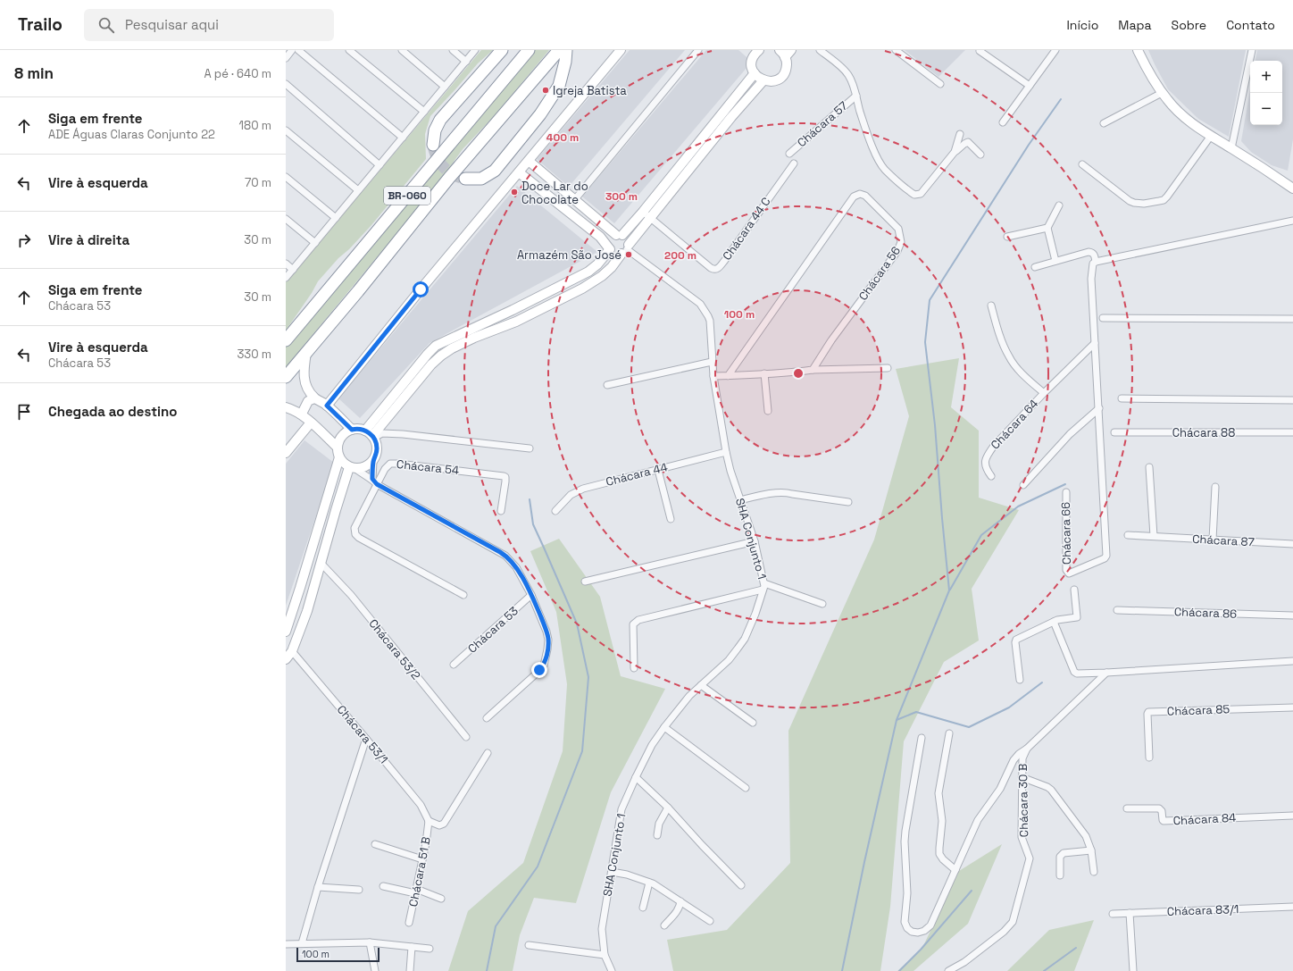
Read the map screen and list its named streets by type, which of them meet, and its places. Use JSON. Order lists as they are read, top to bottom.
{
  "streets": {
    "highway": ["BR-060"],
    "street": [
      "Chácara 57",
      "Chácara 44 C",
      "Chácara 56",
      "Chácara 64",
      "Chácara 88",
      "Chácara 54",
      "Chácara 44",
      "Chácara 66",
      "SHA Conjunto 1",
      "Chácara 87",
      "Chácara 86",
      "Chácara 53",
      "Chácara 53/2",
      "Chácara 85",
      "Chácara 53/1",
      "Chácara 30 B",
      "Chácara 84",
      "Chácara 51 B",
      "Chácara 83/1"
    ]
  },
  "crossings": [
    ["Chácara 54", "Chácara 53"],
    ["Chácara 44", "SHA Conjunto 1"],
    ["Chácara 53/1", "Chácara 51 B"]
  ],
  "places": ["Igreja Batista", "Doce Lar do Chocolate", "Armazém São José"],
  "scale_bar": "100 m",
  "page": {
    "header": "Trailo",
    "search": "Pesquisar aqui",
    "nav": [
      "Início",
      "Mapa",
      "Sobre",
      "Contato"
    ],
    "heading": ["8 min", "A pé · 640 m"],
    "map_buttons": ["+", "−"],
    "list": [
      ["Siga em frente", "ADE Águas Claras Conjunto 22", "180 m"],
      ["Vire à esquerda", "70 m"],
      ["Vire à direita", "30 m"],
      ["Siga em frente", "Chácara 53", "30 m"],
      ["Vire à esquerda", "Chácara 53", "330 m"],
      "Chegada ao destino"
    ],
    "scale": "100 m"
  },
  "rings": [
    "400 m",
    "300 m",
    "200 m",
    "100 m"
  ]
}
